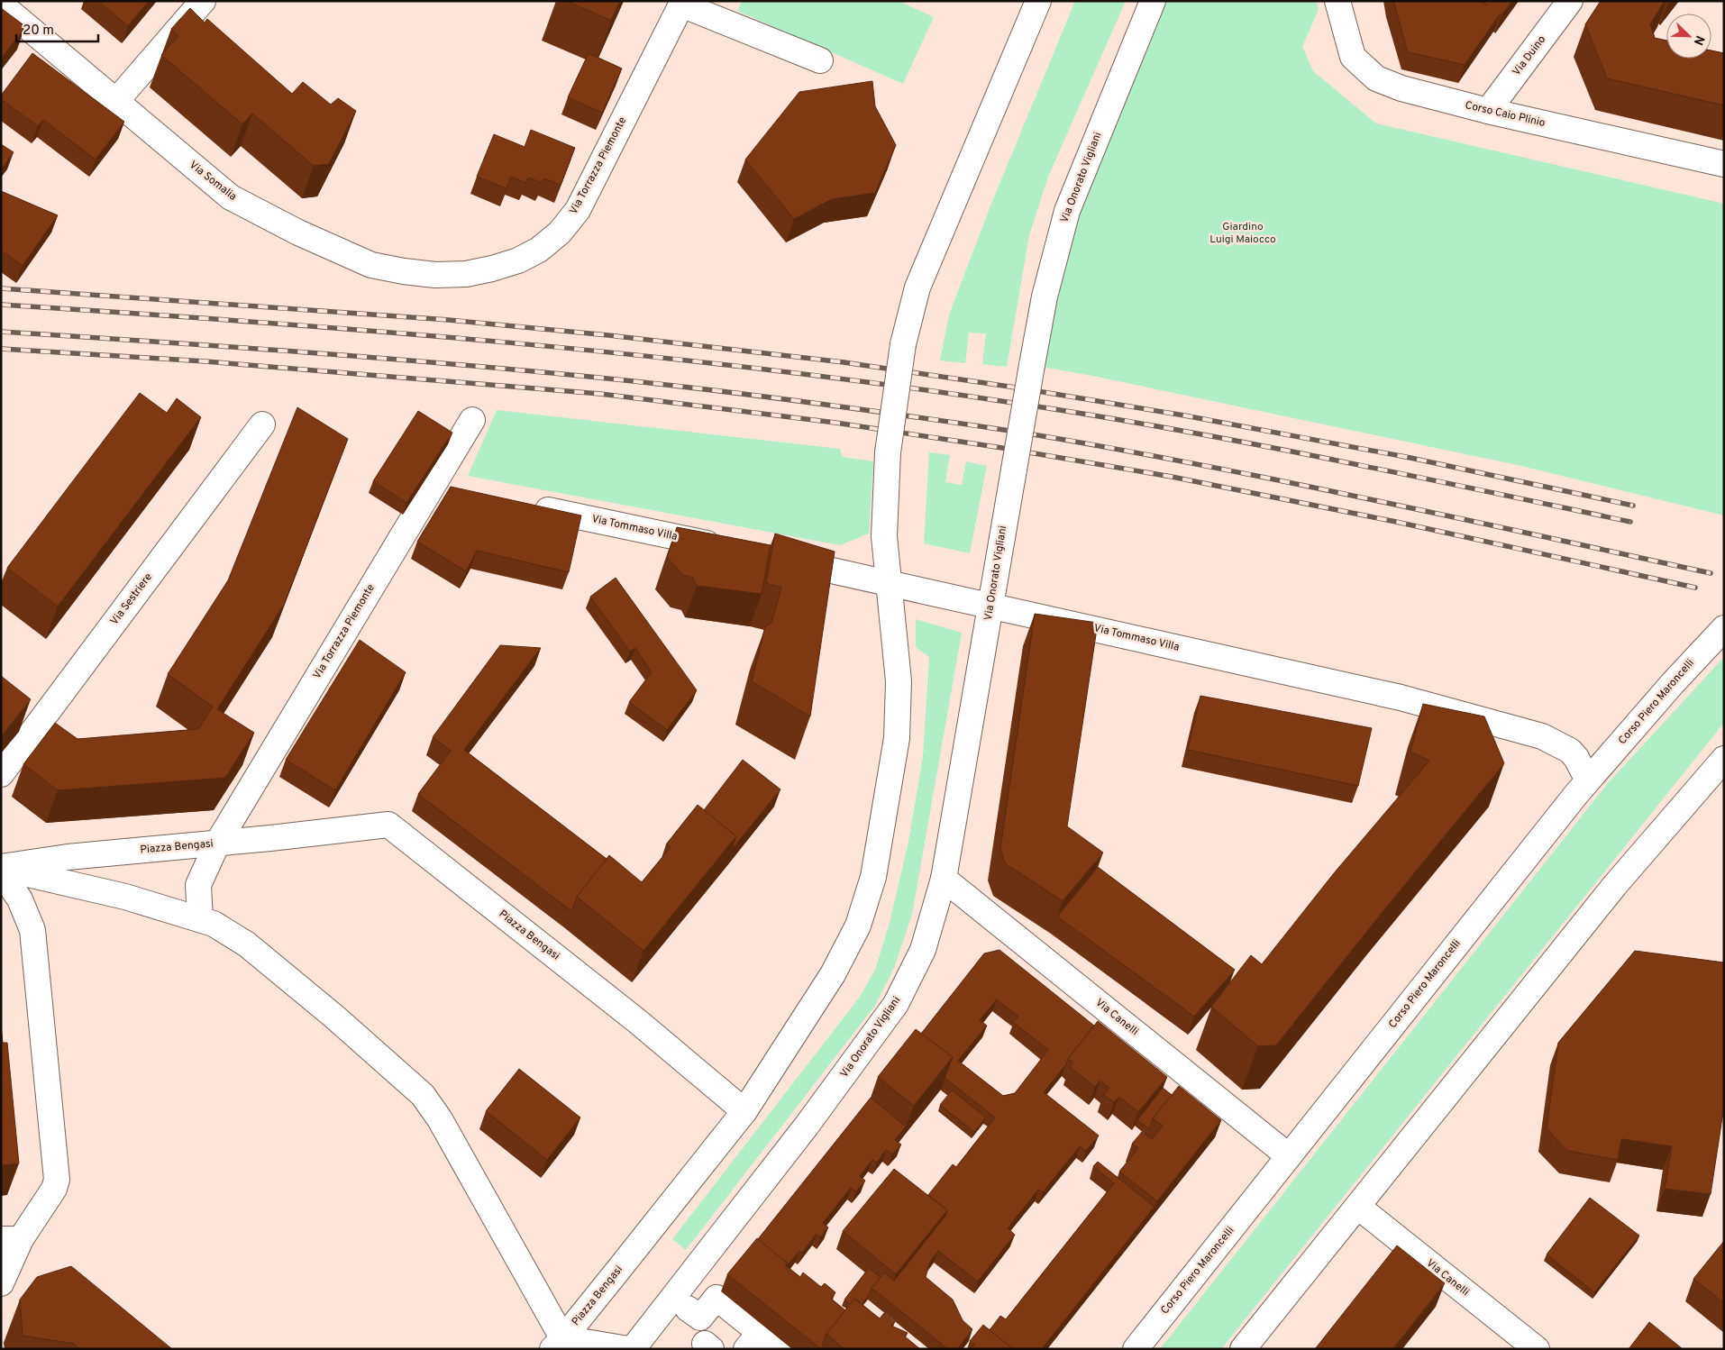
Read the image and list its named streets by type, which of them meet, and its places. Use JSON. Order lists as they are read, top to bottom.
{
  "streets": {
    "main road": [
      "Via Duino",
      "Corso Caio Plinio",
      "Via Torrazza Piemonte",
      "Via Onorato Vigliani",
      "Via Somalia",
      "Via Tommaso Villa",
      "Via Sestriere",
      "Corso Piero Maroncelli",
      "Piazza Bengasi",
      "Via Canelli"
    ]
  },
  "crossings": [
    ["Via Duino", "Corso Caio Plinio"],
    ["Via Torrazza Piemonte", "Via Somalia"],
    ["Via Torrazza Piemonte", "Piazza Bengasi"],
    ["Via Onorato Vigliani", "Via Tommaso Villa"],
    ["Via Onorato Vigliani", "Via Canelli"],
    ["Via Tommaso Villa", "Corso Piero Maroncelli"],
    ["Corso Piero Maroncelli", "Via Canelli"]
  ],
  "parks": ["Giardino Luigi Maiocco"],
  "scale_bar": "20 m",
  "north": "bottom right"
}
